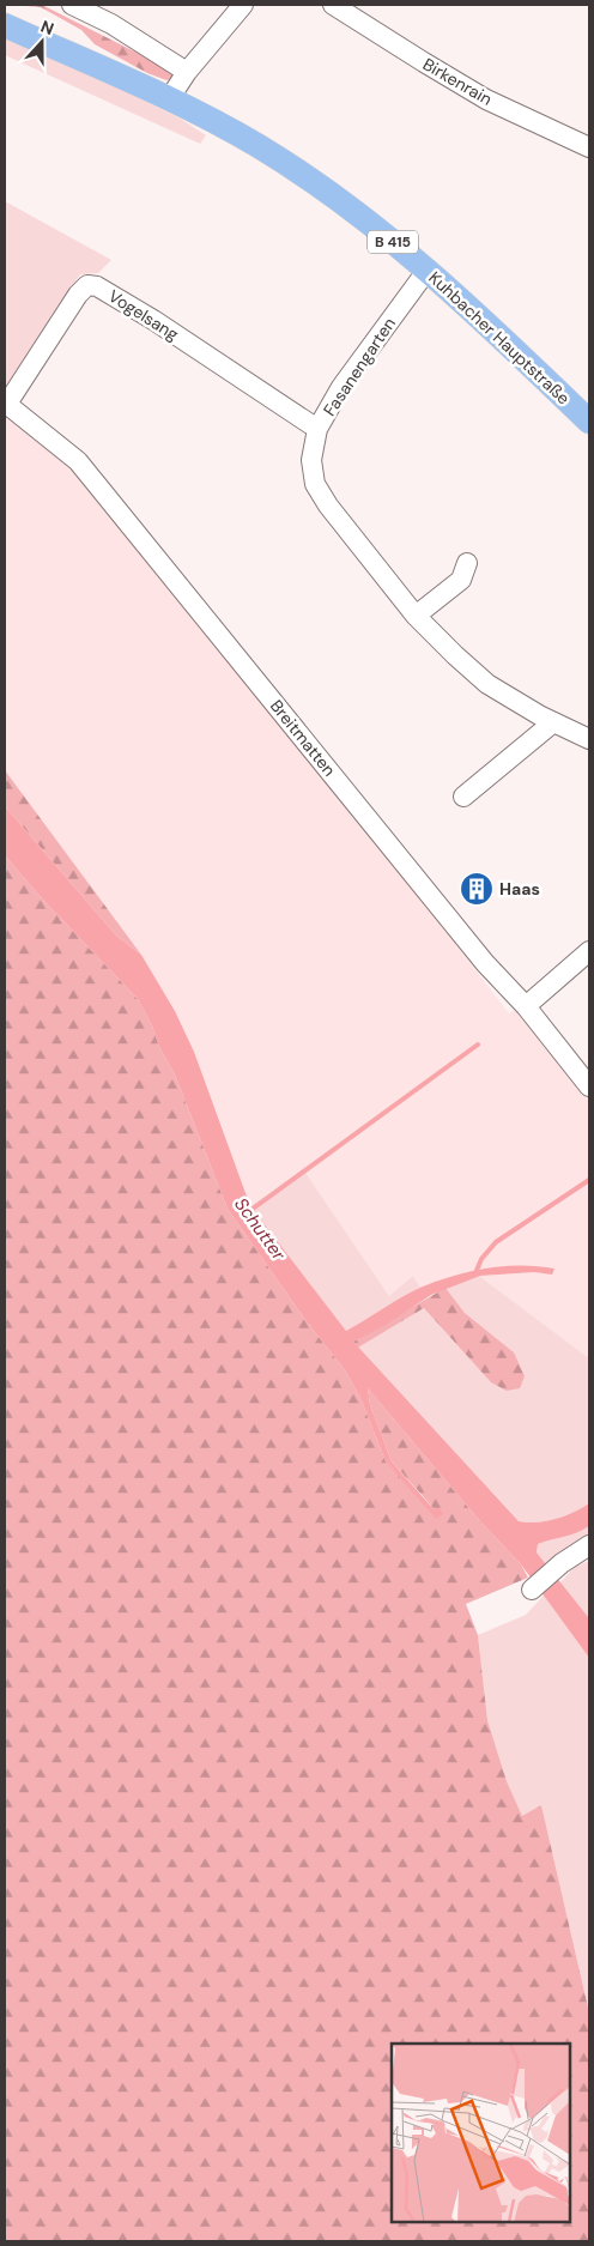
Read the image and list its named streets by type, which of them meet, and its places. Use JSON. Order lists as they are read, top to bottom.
{
  "streets": {
    "main road": ["B 415", "Kuhbacher Hauptstraße"],
    "street": [
      "Birkenrain",
      "Vogelsang",
      "Fasanengarten",
      "Breitmatten"
    ]
  },
  "crossings": [
    ["B 415", "Kuhbacher Hauptstraße"],
    ["Vogelsang", "Fasanengarten"],
    ["Vogelsang", "Breitmatten"],
    ["Kuhbacher Hauptstraße", "Fasanengarten"]
  ],
  "water": ["Schutter"],
  "places": {
    "building": ["Haas"]
  },
  "north": "top"
}
